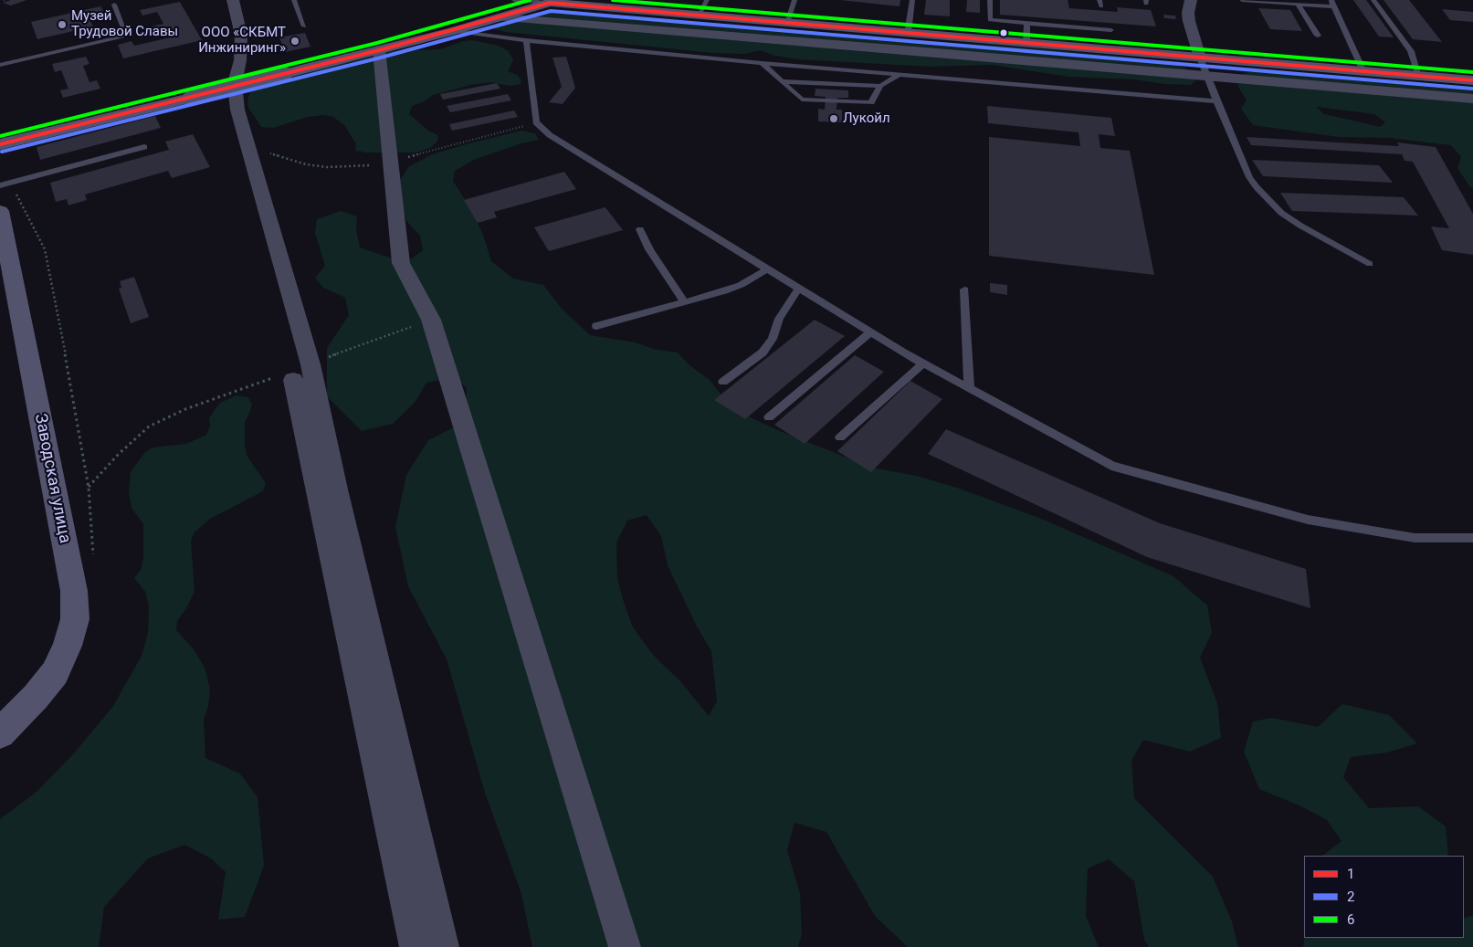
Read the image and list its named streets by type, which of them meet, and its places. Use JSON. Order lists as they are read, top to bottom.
{
  "streets": {
    "main road": ["Заводская улица"]
  },
  "places": ["Музей Трудовой Славы", "ООО «СКБМТ Инжиниринг»", "Лукойл"],
  "lines": ["transit line 6", "transit line 1", "transit line 2"],
  "legend": ["1", "2", "6"]
}
